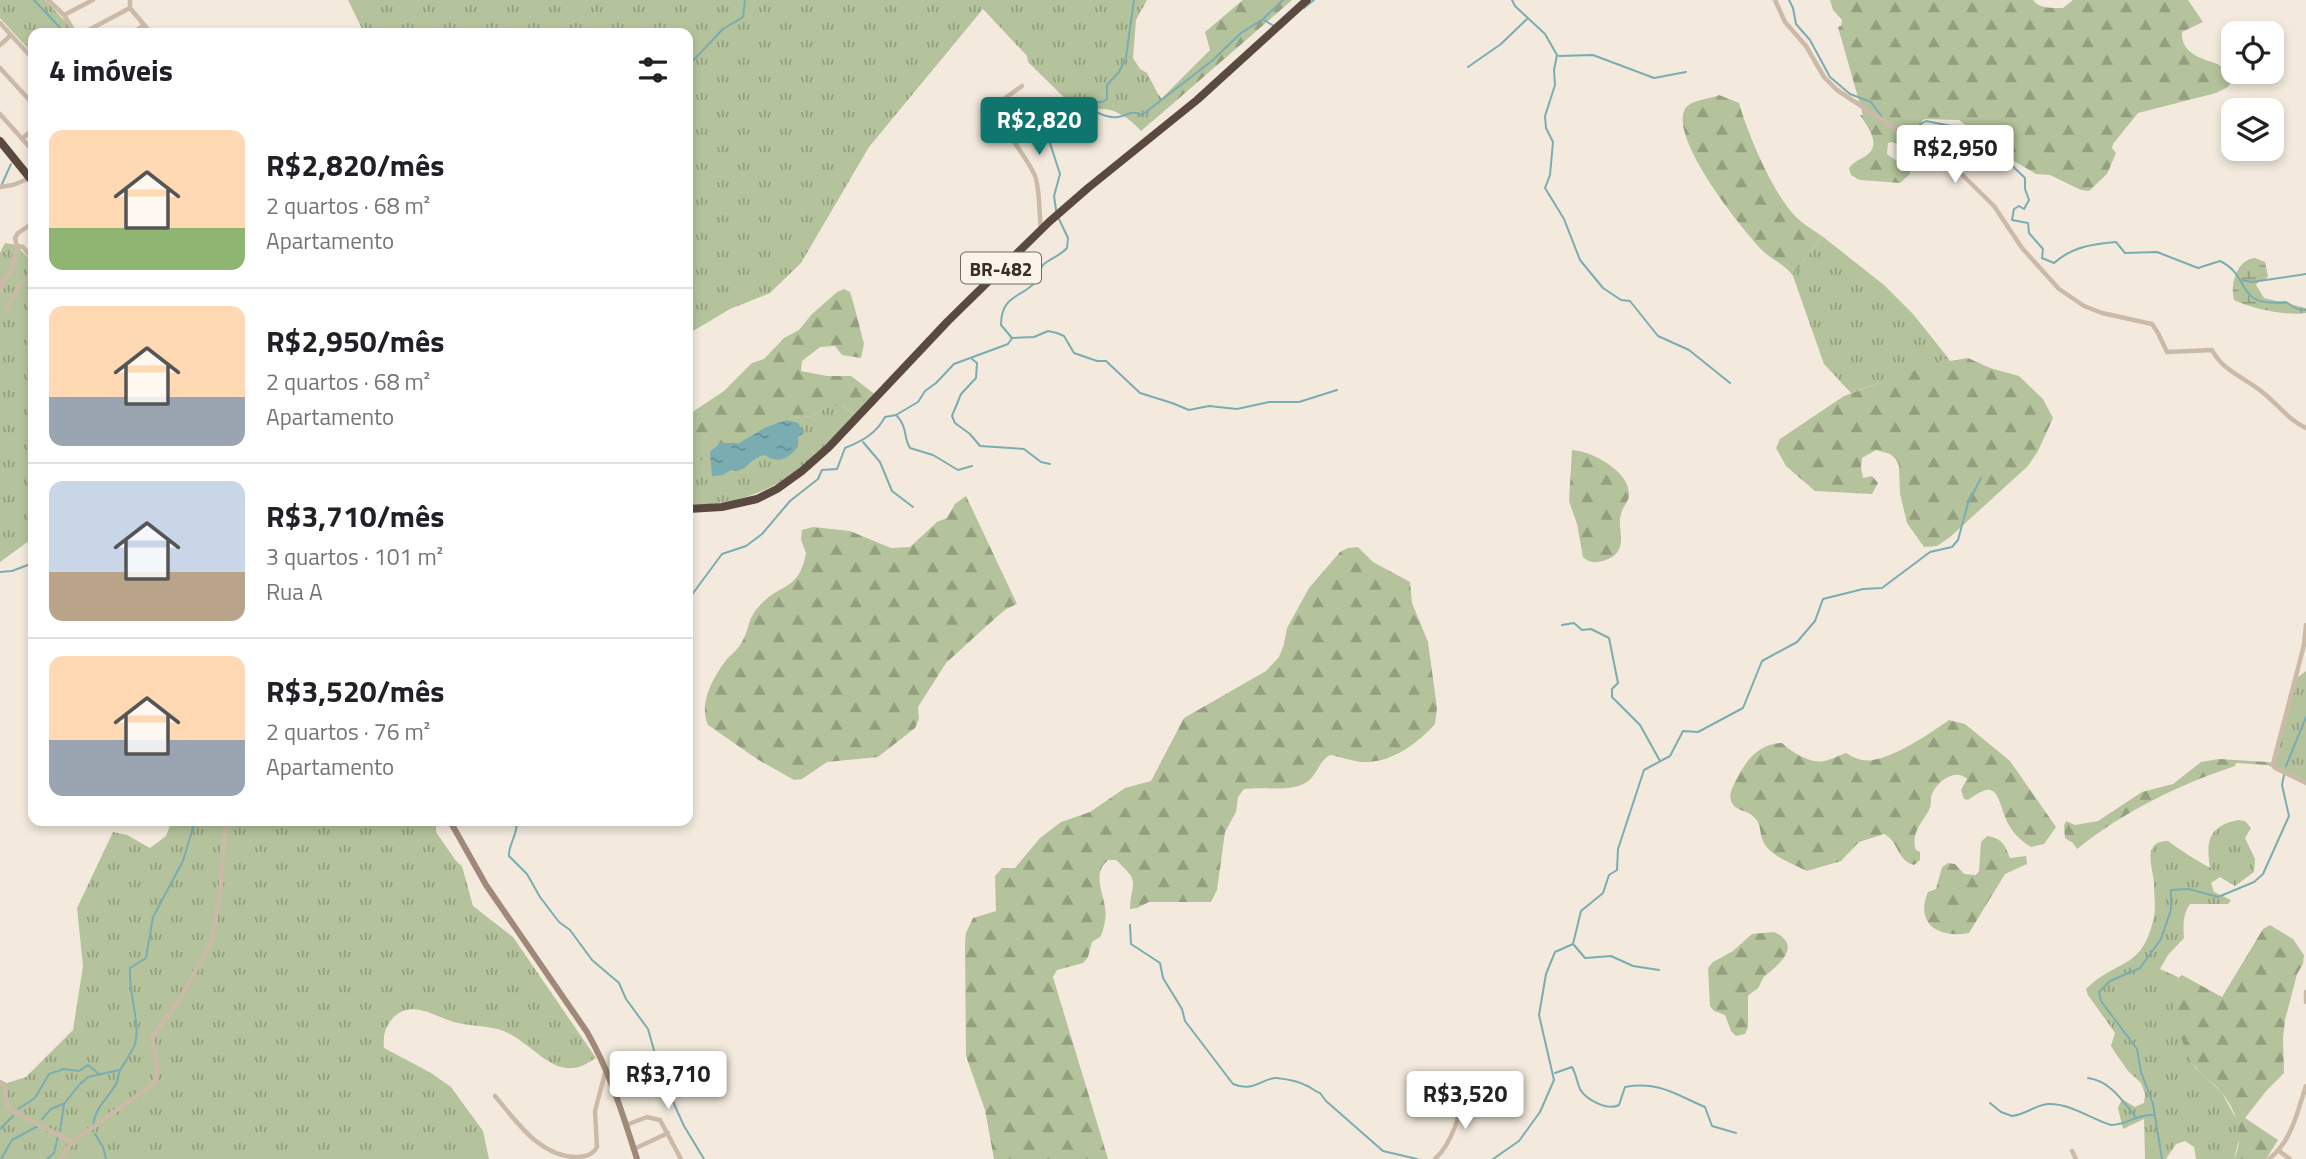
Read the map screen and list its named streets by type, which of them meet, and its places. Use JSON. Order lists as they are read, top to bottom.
{
  "streets": {
    "highway": ["BR-482"]
  },
  "page": {
    "heading": "4 imóveis",
    "price": [
      "R$2,820",
      "R$2,950",
      "R$3,710",
      "R$3,520"
    ],
    "list": [
      {
        "name": "R$2,820/mês",
        "note": "2 quartos · 68 m² · Apartamento"
      },
      {
        "name": "R$2,950/mês",
        "note": "2 quartos · 68 m² · Apartamento"
      },
      {
        "name": "R$3,710/mês",
        "note": "3 quartos · 101 m² · Rua A"
      },
      {
        "name": "R$3,520/mês",
        "note": "2 quartos · 76 m² · Apartamento"
      }
    ]
  }
}
